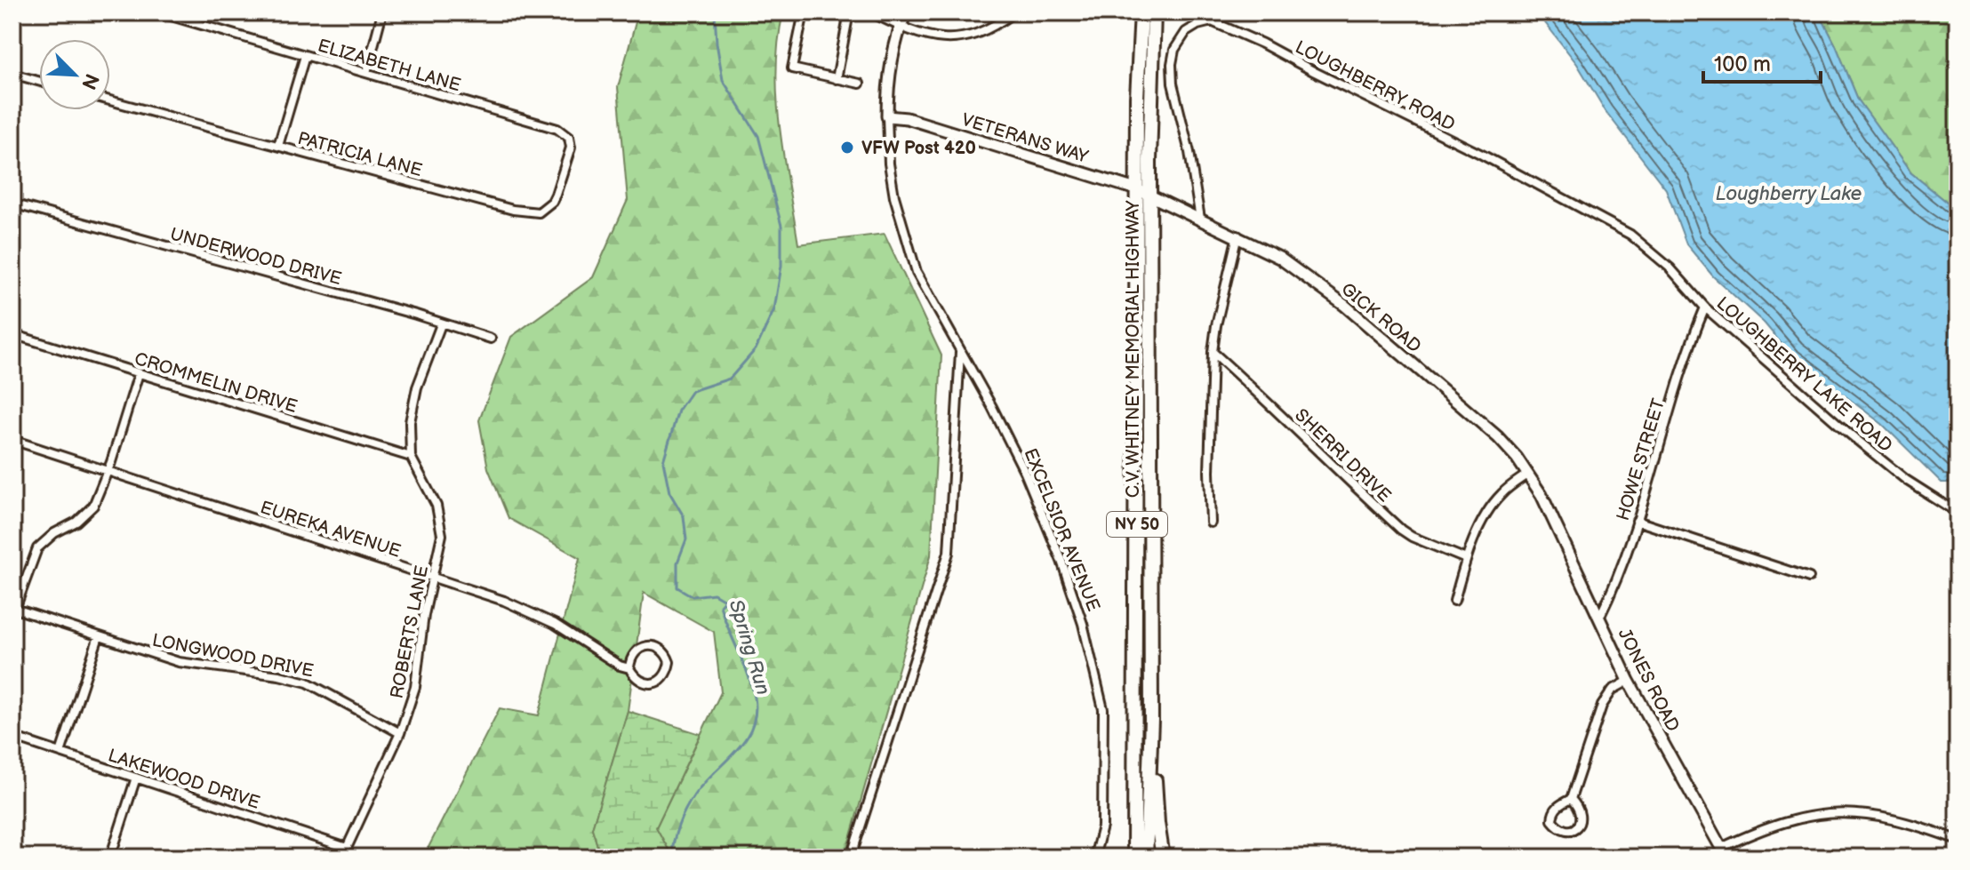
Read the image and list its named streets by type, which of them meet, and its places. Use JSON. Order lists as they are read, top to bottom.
{
  "streets": {
    "highway": ["C.V. WHITNEY MEMORIAL HIGHWAY", "NY 50"],
    "street": [
      "ELIZABETH LANE",
      "LOUGHBERRY ROAD",
      "VETERANS WAY",
      "PATRICIA LANE",
      "UNDERWOOD DRIVE",
      "GICK ROAD",
      "LOUGHBERRY LAKE ROAD",
      "CROMMELIN DRIVE",
      "SHERRI DRIVE",
      "HOWE STREET",
      "EUREKA AVENUE",
      "EXCELSIOR AVENUE",
      "ROBERTS LANE",
      "LONGWOOD DRIVE",
      "JONES ROAD",
      "LAKEWOOD DRIVE"
    ]
  },
  "crossings": [
    ["ELIZABETH LANE", "PATRICIA LANE"],
    ["LOUGHBERRY ROAD", "GICK ROAD"],
    ["LOUGHBERRY ROAD", "LOUGHBERRY LAKE ROAD"],
    ["VETERANS WAY", "GICK ROAD"],
    ["VETERANS WAY", "C.V. WHITNEY MEMORIAL HIGHWAY"],
    ["VETERANS WAY", "EXCELSIOR AVENUE"],
    ["UNDERWOOD DRIVE", "ROBERTS LANE"],
    ["GICK ROAD", "C.V. WHITNEY MEMORIAL HIGHWAY"],
    ["GICK ROAD", "JONES ROAD"],
    ["LOUGHBERRY LAKE ROAD", "HOWE STREET"],
    ["CROMMELIN DRIVE", "ROBERTS LANE"],
    ["HOWE STREET", "JONES ROAD"],
    ["EUREKA AVENUE", "ROBERTS LANE"],
    ["ROBERTS LANE", "LONGWOOD DRIVE"],
    ["ROBERTS LANE", "LAKEWOOD DRIVE"]
  ],
  "water": ["Loughberry Lake", "Spring Run"],
  "places": ["VFW Post 420"],
  "scale_bar": "100 m",
  "north": "bottom right"
}
